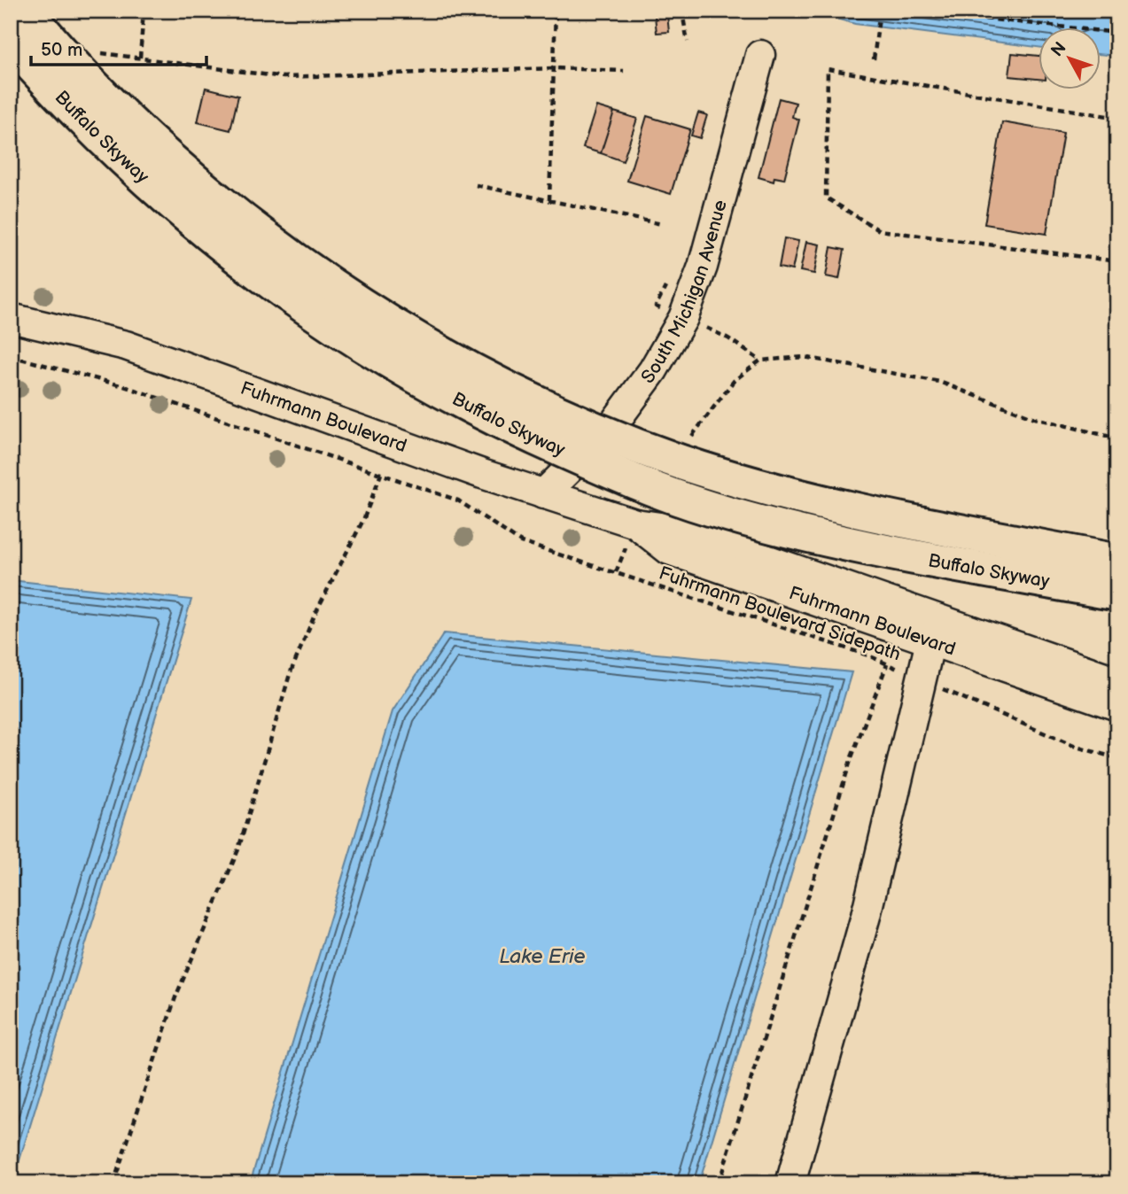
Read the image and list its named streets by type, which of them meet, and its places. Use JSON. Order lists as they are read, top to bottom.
{
  "streets": {
    "highway": ["Buffalo Skyway"],
    "street": ["South Michigan Avenue", "Fuhrmann Boulevard"],
    "path": ["Fuhrmann Boulevard Sidepath"]
  },
  "crossings": [
    ["South Michigan Avenue", "Fuhrmann Boulevard"]
  ],
  "water": ["Lake Erie"],
  "scale_bar": "50 m",
  "north": "top left"
}
